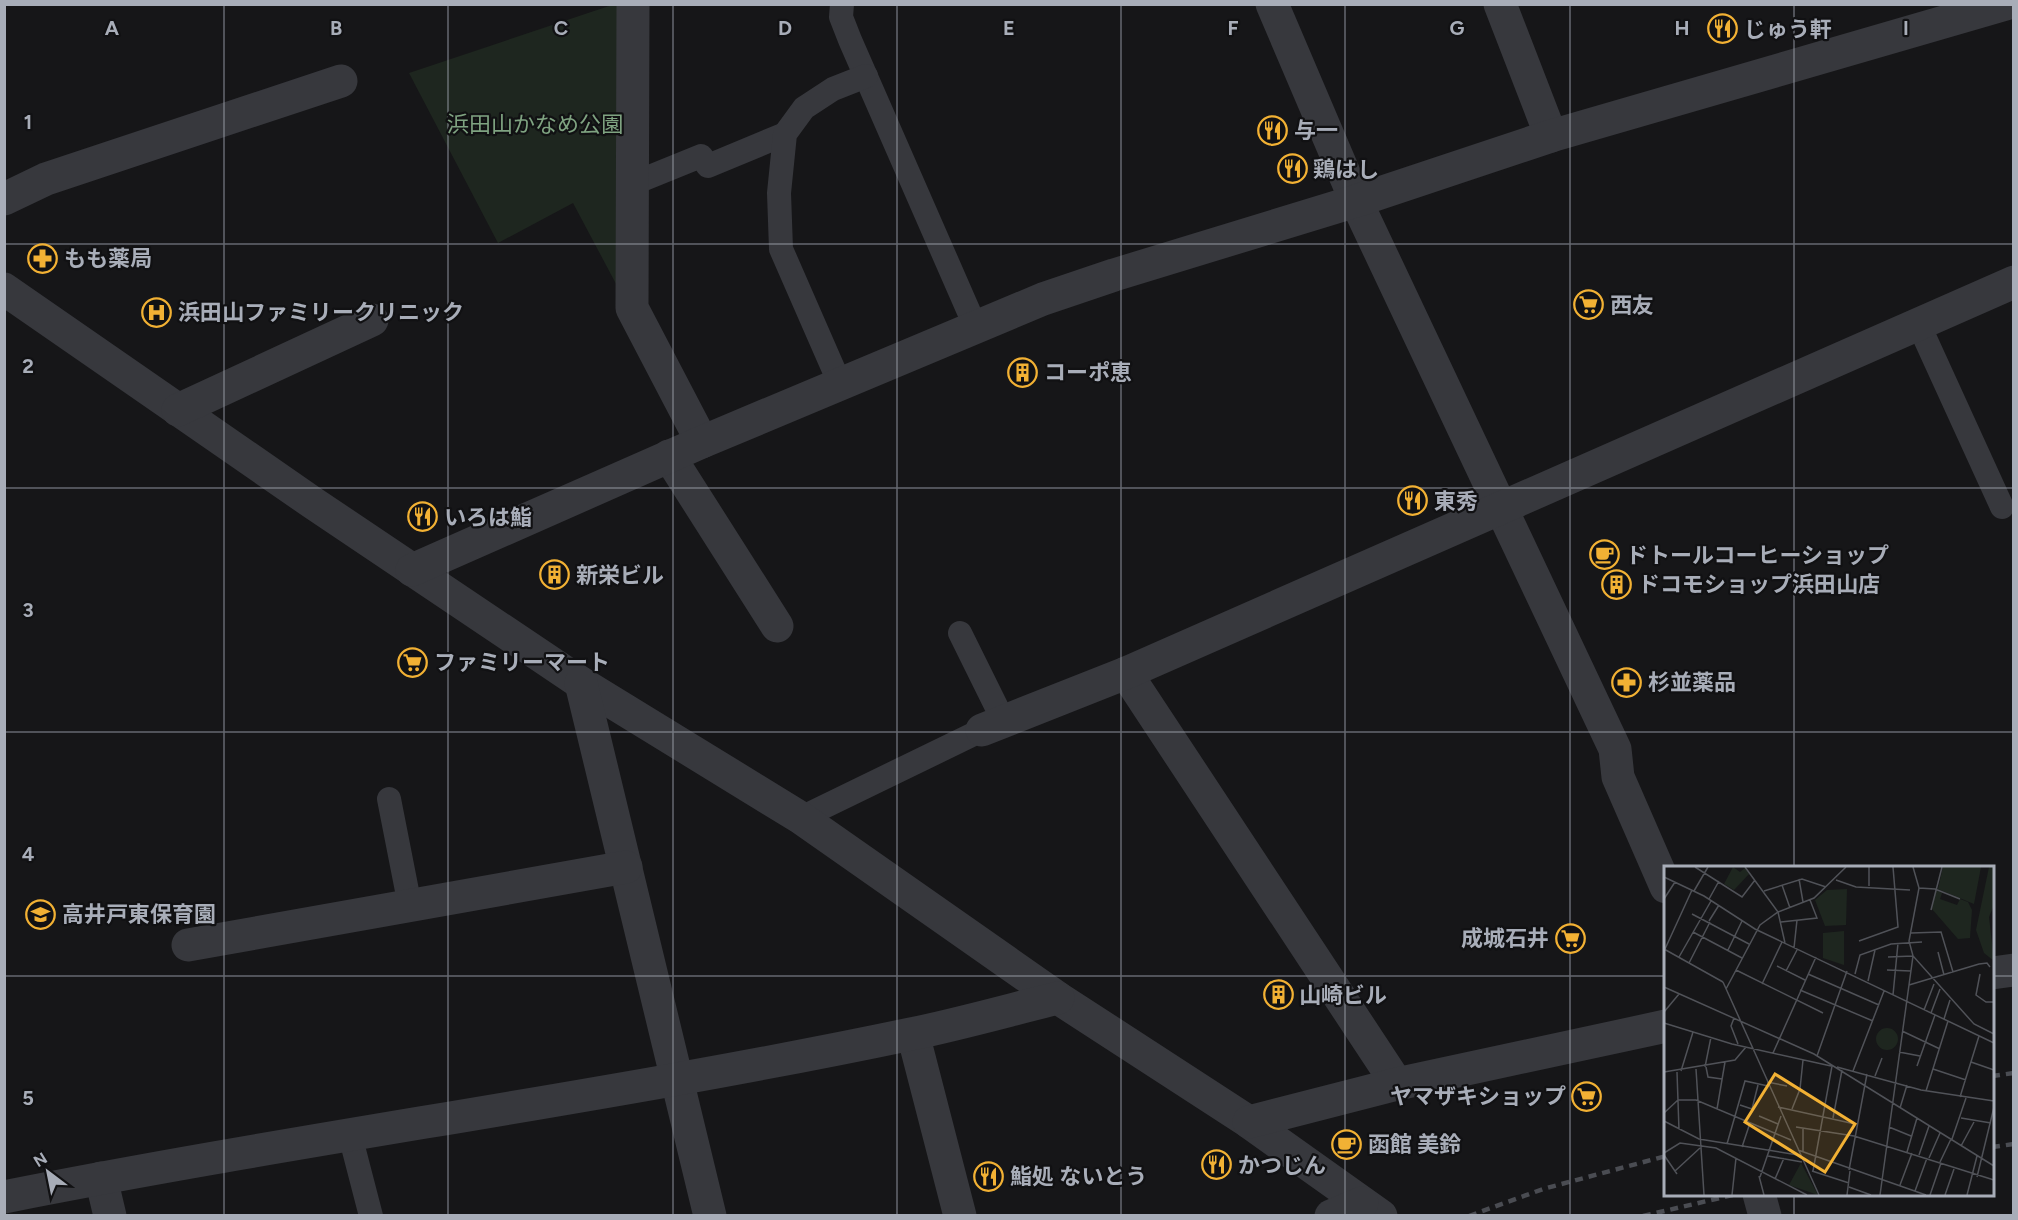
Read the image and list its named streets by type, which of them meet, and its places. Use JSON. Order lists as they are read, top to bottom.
{
  "parks": ["浜田山かなめ公園"],
  "places": {
    "restaurant": [
      "じゅう軒",
      "与一",
      "鶏はし",
      "東秀",
      "いろは鮨",
      "かつじん",
      "鮨処 ないとう"
    ],
    "pharmacy": ["もも薬局", "杉並薬品"],
    "supermarket": [
      "西友",
      "ファミリーマート",
      "成城石井",
      "ヤマザキショップ"
    ],
    "hospital": ["浜田山ファミリークリニック"],
    "building": [
      "コーポ恵",
      "新栄ビル",
      "ドコモショップ浜田山店",
      "山崎ビル"
    ],
    "cafe": ["ドトールコーヒーショップ", "函館 美鈴"],
    "school or university": ["高井戸東保育園"]
  },
  "north": "top left",
  "grid": {
    "columns": [
      "A",
      "B",
      "C",
      "D",
      "E",
      "F",
      "G",
      "H",
      "I"
    ],
    "rows": [
      "1",
      "2",
      "3",
      "4",
      "5"
    ]
  }
}
